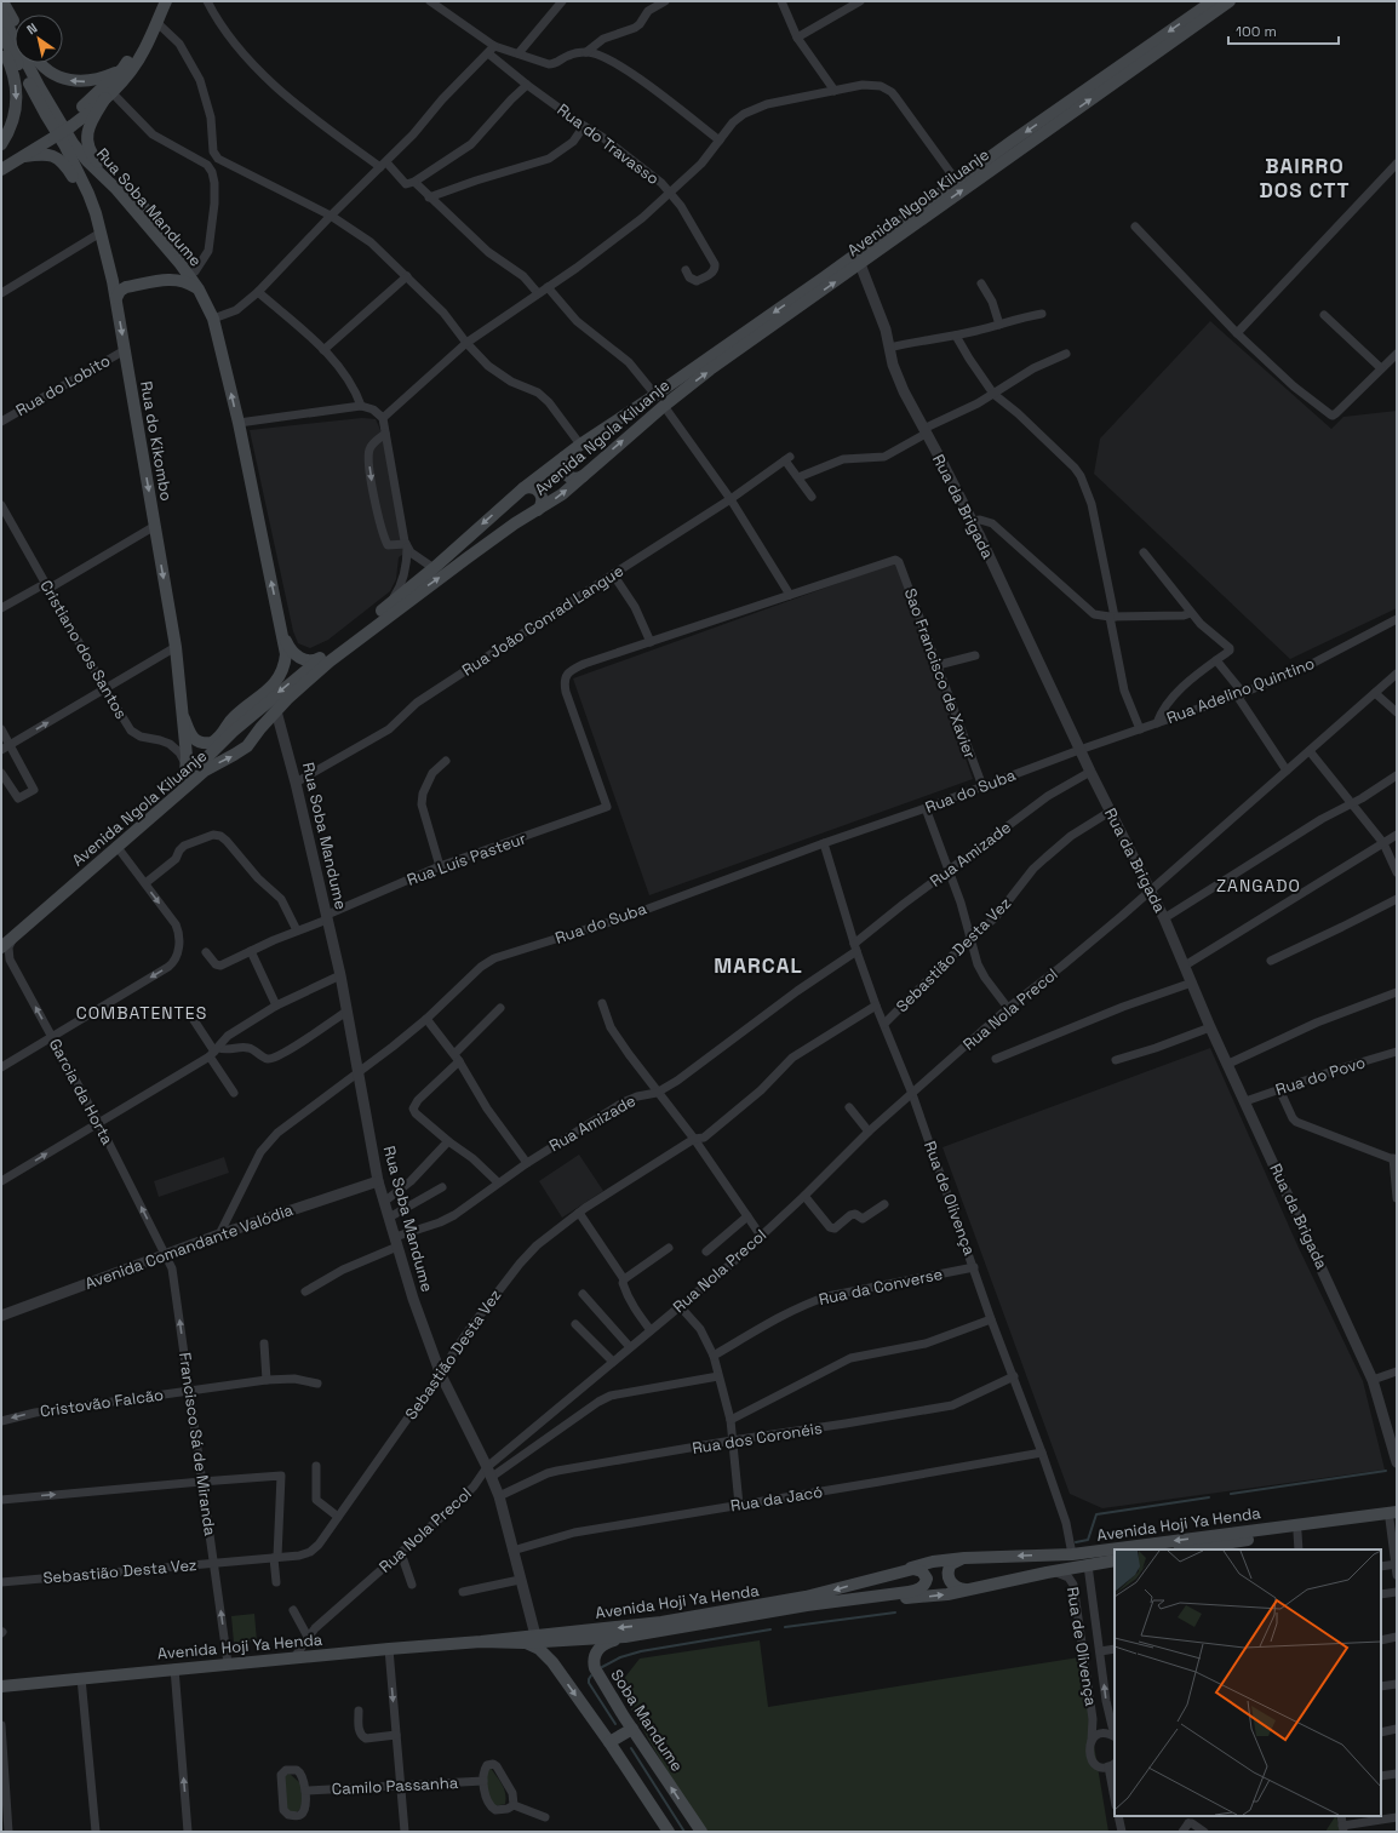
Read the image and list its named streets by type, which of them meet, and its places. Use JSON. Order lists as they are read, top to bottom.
{
  "streets": {
    "main road": [
      "Avenida Ngola Kiluanje",
      "Rua Soba Mandume",
      "Rua do Kikombo",
      "Avenida Hoji Ya Henda",
      "Soba Mandume"
    ],
    "street": [
      "Rua do Travasso",
      "Rua do Lobito",
      "Rua da Brigada",
      "Rua João Conrad Langue",
      "Cristiano dos Santos",
      "Sao Francisco de Xavier",
      "Rua Adelino Quintino",
      "Rua do Suba",
      "Rua Amizade",
      "Rua Luís Pasteur",
      "Sebastião Desta Vez",
      "Rua Nola Precol",
      "Rua do Povo",
      "Garcia da Horta",
      "Rua de Olivença",
      "Avenida Comandante Valódia",
      "Rua da Converse",
      "Cristovão Falcão",
      "Rua dos Coronéis",
      "Francisco Sá de Miranda",
      "Rua da Jacó",
      "Camilo Passanha"
    ]
  },
  "crossings": [
    ["Avenida Ngola Kiluanje", "Rua Soba Mandume"],
    ["Avenida Ngola Kiluanje", "Rua da Brigada"],
    ["Avenida Ngola Kiluanje", "Garcia da Horta"],
    ["Rua Soba Mandume", "Rua do Kikombo"],
    ["Rua Soba Mandume", "Rua João Conrad Langue"],
    ["Rua Soba Mandume", "Rua do Suba"],
    ["Rua Soba Mandume", "Rua Amizade"],
    ["Rua Soba Mandume", "Rua Luís Pasteur"],
    ["Rua Soba Mandume", "Sebastião Desta Vez"],
    ["Rua Soba Mandume", "Rua Nola Precol"],
    ["Rua Soba Mandume", "Avenida Comandante Valódia"],
    ["Rua Soba Mandume", "Rua dos Coronéis"],
    ["Rua Soba Mandume", "Rua da Jacó"],
    ["Rua Soba Mandume", "Avenida Hoji Ya Henda"],
    ["Rua do Lobito", "Rua do Kikombo"],
    ["Rua da Brigada", "Rua Adelino Quintino"],
    ["Rua da Brigada", "Rua do Suba"],
    ["Rua da Brigada", "Rua Amizade"],
    ["Rua da Brigada", "Sebastião Desta Vez"],
    ["Rua da Brigada", "Rua Nola Precol"],
    ["Rua da Brigada", "Rua do Povo"],
    ["Sao Francisco de Xavier", "Rua do Suba"],
    ["Rua Adelino Quintino", "Rua do Suba"],
    ["Rua do Suba", "Rua de Olivença"],
    ["Rua do Suba", "Avenida Comandante Valódia"],
    ["Rua Amizade", "Rua de Olivença"],
    ["Sebastião Desta Vez", "Rua de Olivença"],
    ["Sebastião Desta Vez", "Francisco Sá de Miranda"],
    ["Rua Nola Precol", "Rua de Olivença"],
    ["Rua Nola Precol", "Avenida Hoji Ya Henda"],
    ["Garcia da Horta", "Avenida Comandante Valódia"],
    ["Garcia da Horta", "Francisco Sá de Miranda"],
    ["Rua de Olivença", "Rua da Converse"],
    ["Rua de Olivença", "Rua dos Coronéis"],
    ["Rua de Olivença", "Rua da Jacó"],
    ["Rua de Olivença", "Avenida Hoji Ya Henda"],
    ["Avenida Comandante Valódia", "Francisco Sá de Miranda"],
    ["Cristovão Falcão", "Francisco Sá de Miranda"],
    ["Francisco Sá de Miranda", "Avenida Hoji Ya Henda"],
    ["Avenida Hoji Ya Henda", "Soba Mandume"]
  ],
  "one_way": [
    "Rua do Kikombo",
    "Garcia da Horta",
    "Cristovão Falcão",
    "Francisco Sá de Miranda"
  ],
  "districts": [
    "BAIRRO DOS CTT",
    "ZANGADO",
    "MARCAL",
    "COMBATENTES"
  ],
  "scale_bar": "100 m",
  "north": "top left"
}
